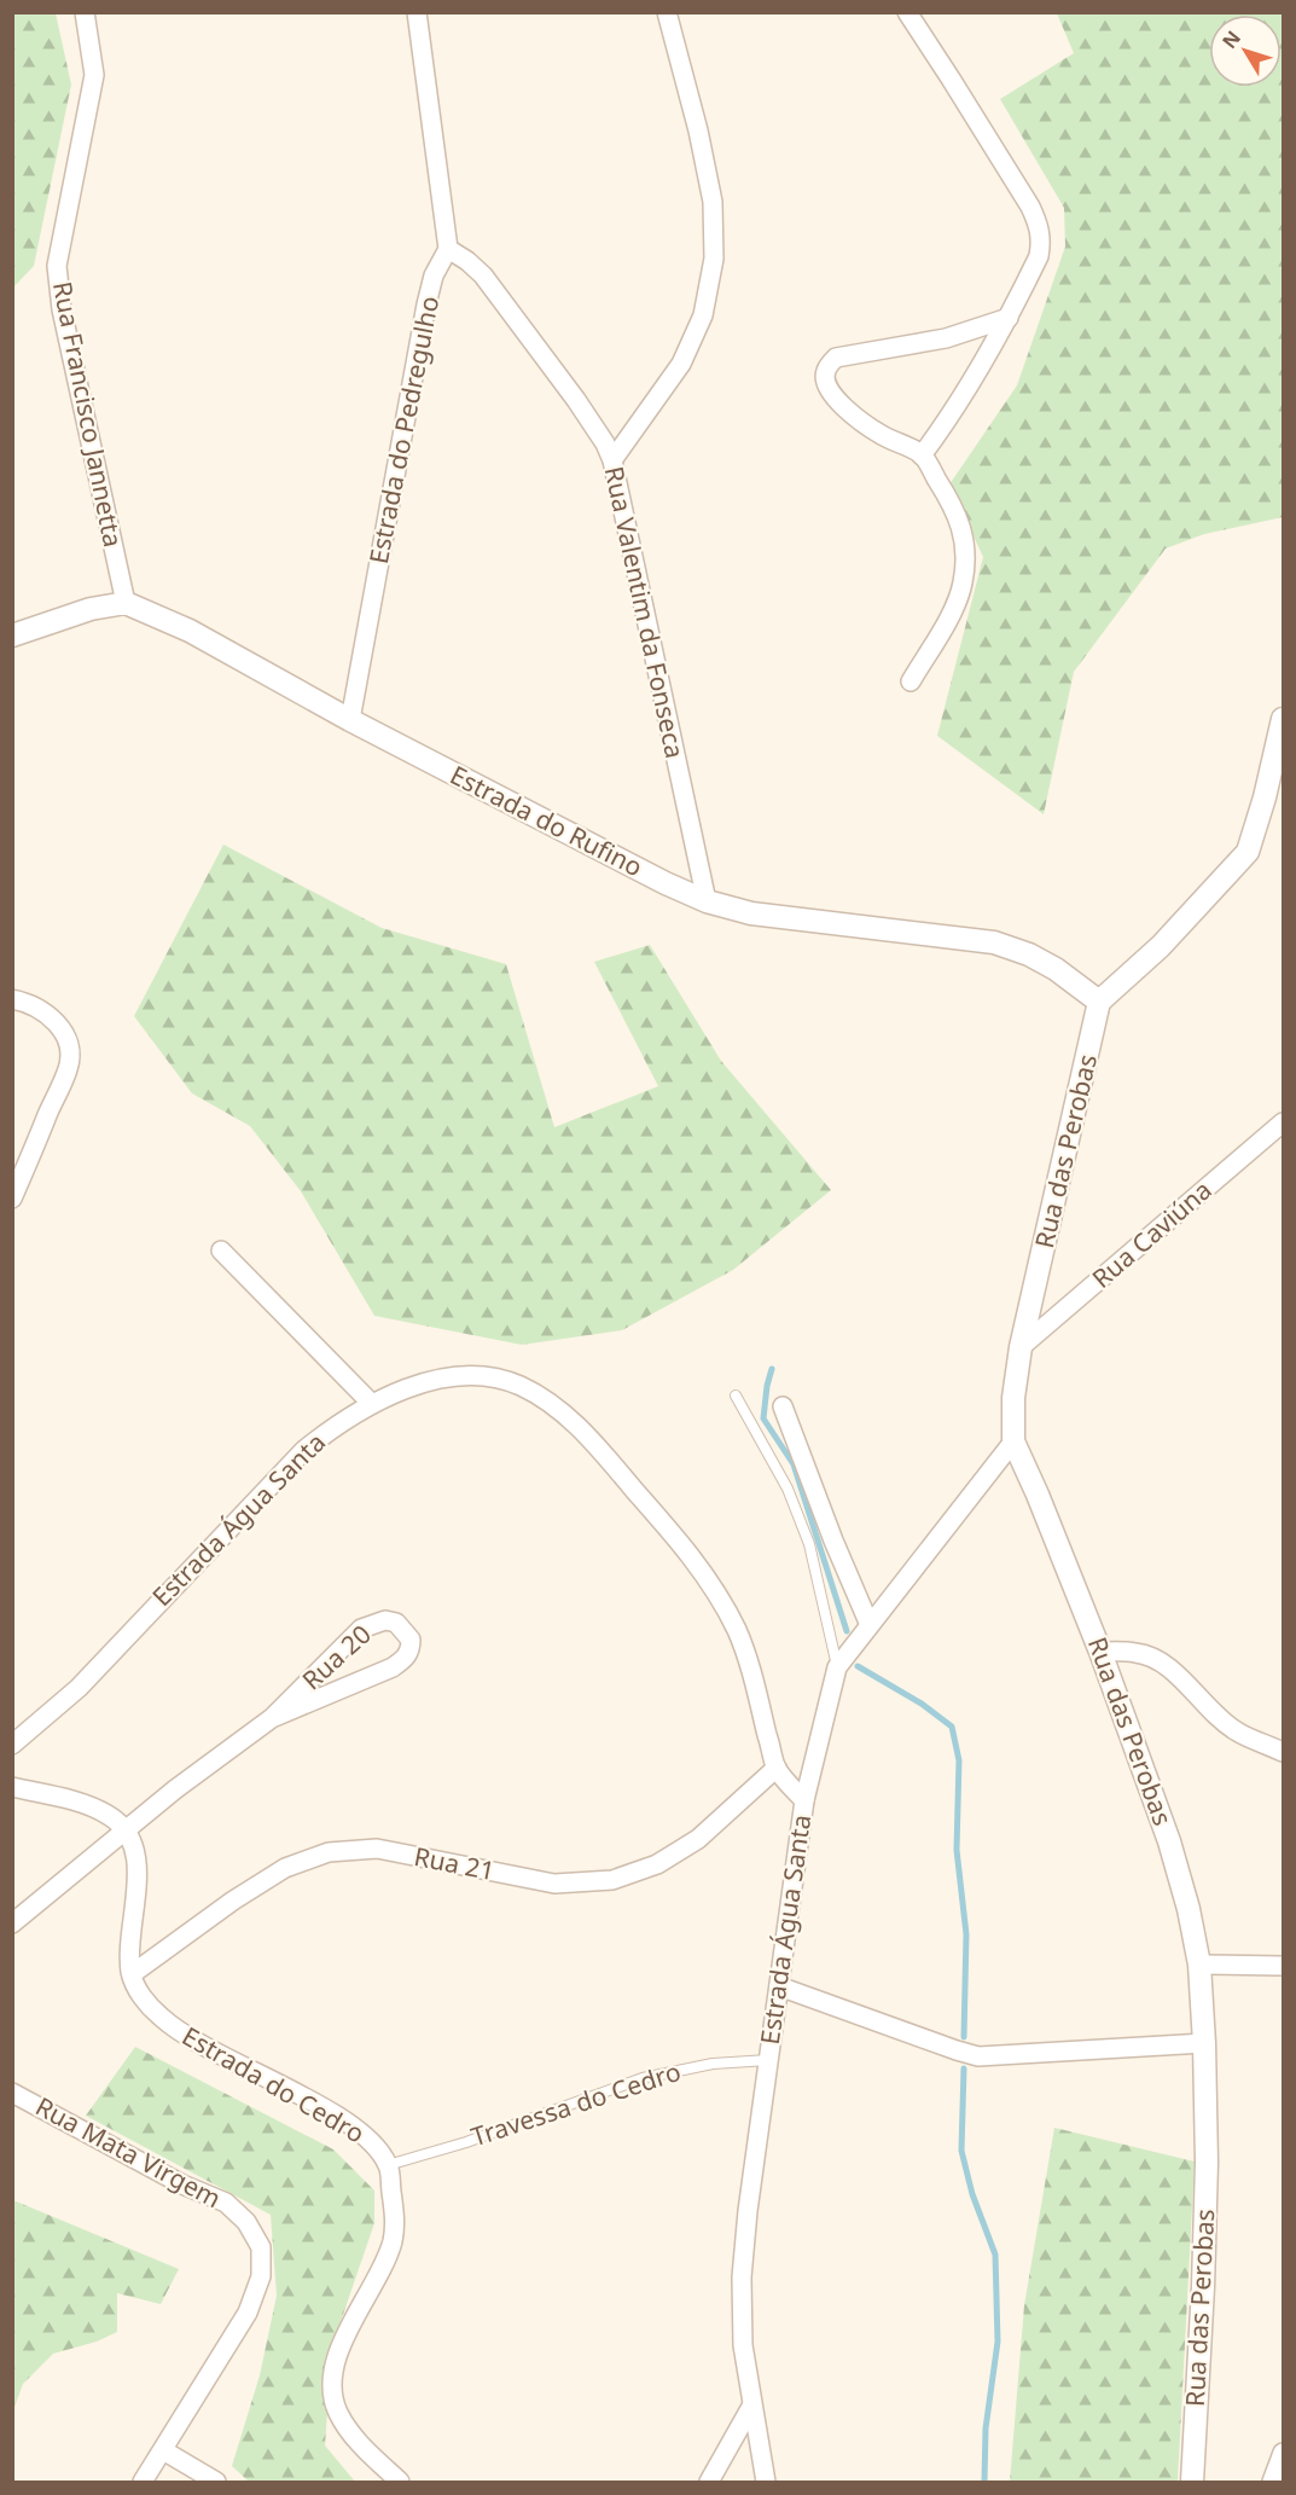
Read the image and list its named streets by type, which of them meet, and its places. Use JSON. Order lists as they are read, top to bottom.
{
  "streets": {
    "street": [
      "Rua Francisco Jannetta",
      "Estrada do Pedregulho",
      "Rua Valentim da Fonseca",
      "Estrada do Rufino",
      "Rua das Perobas",
      "Rua Caviúna",
      "Estrada Água Santa",
      "Rua 20",
      "Rua 21",
      "Estrada do Cedro",
      "Rua Mata Virgem"
    ],
    "lane": ["Travessa do Cedro"]
  },
  "crossings": [
    ["Rua Francisco Jannetta", "Estrada do Rufino"],
    ["Estrada do Pedregulho", "Rua Valentim da Fonseca"],
    ["Estrada do Pedregulho", "Estrada do Rufino"],
    ["Rua Valentim da Fonseca", "Estrada do Rufino"],
    ["Estrada do Rufino", "Rua das Perobas"],
    ["Rua das Perobas", "Rua Caviúna"],
    ["Estrada Água Santa", "Rua 21"],
    ["Estrada Água Santa", "Travessa do Cedro"],
    ["Rua 20", "Estrada do Cedro"],
    ["Rua 21", "Estrada do Cedro"],
    ["Estrada do Cedro", "Travessa do Cedro"]
  ],
  "north": "top left"
}
